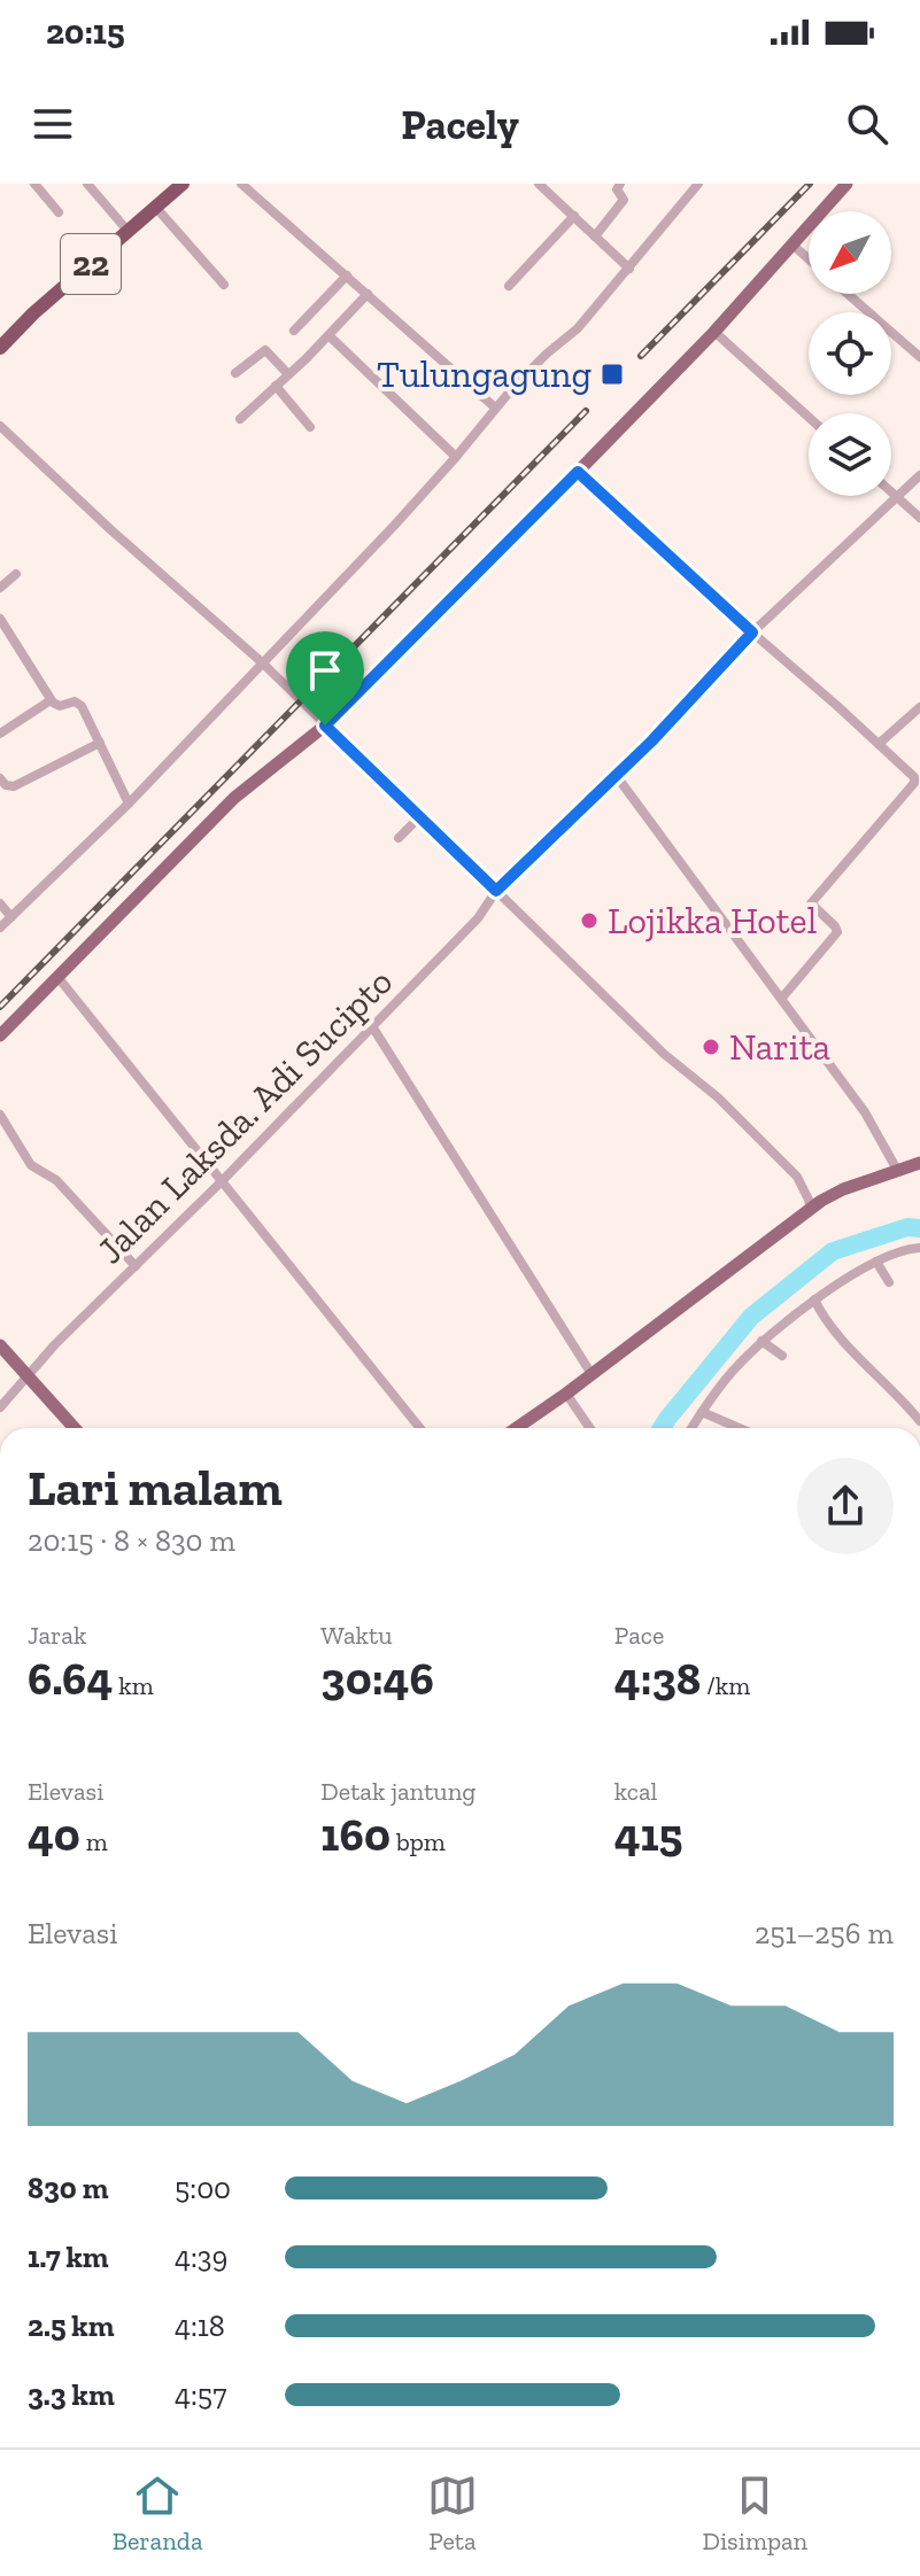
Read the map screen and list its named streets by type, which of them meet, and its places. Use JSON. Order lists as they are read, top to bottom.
{
  "streets": {
    "highway": ["22"],
    "street": ["Jalan Laksda. Adi Sucipto"]
  },
  "places": {
    "transit": ["Tulungagung"],
    "other": ["Lojikka Hotel", "Narita"]
  },
  "north": "bottom left",
  "page": {
    "status": "20:15",
    "header": "Pacely",
    "heading": ["Lari malam", "20:15 · 8 × 830 m"],
    "stats": [
      ["Jarak", "6.64 km"],
      ["Waktu", "30:46"],
      ["Pace", "4:38 /km"],
      ["Elevasi", "40 m"],
      ["Detak jantung", "160 bpm"],
      ["kcal", "415"]
    ],
    "chart": ["Elevasi", "251–256 m"],
    "list": [
      {
        "name": "830 m",
        "note": "5:00"
      },
      {
        "name": "1.7 km",
        "note": "4:39"
      },
      {
        "name": "2.5 km",
        "note": "4:18"
      },
      {
        "name": "3.3 km",
        "note": "4:57"
      }
    ],
    "tabs": ["Beranda", "Peta", "Disimpan"]
  }
}
